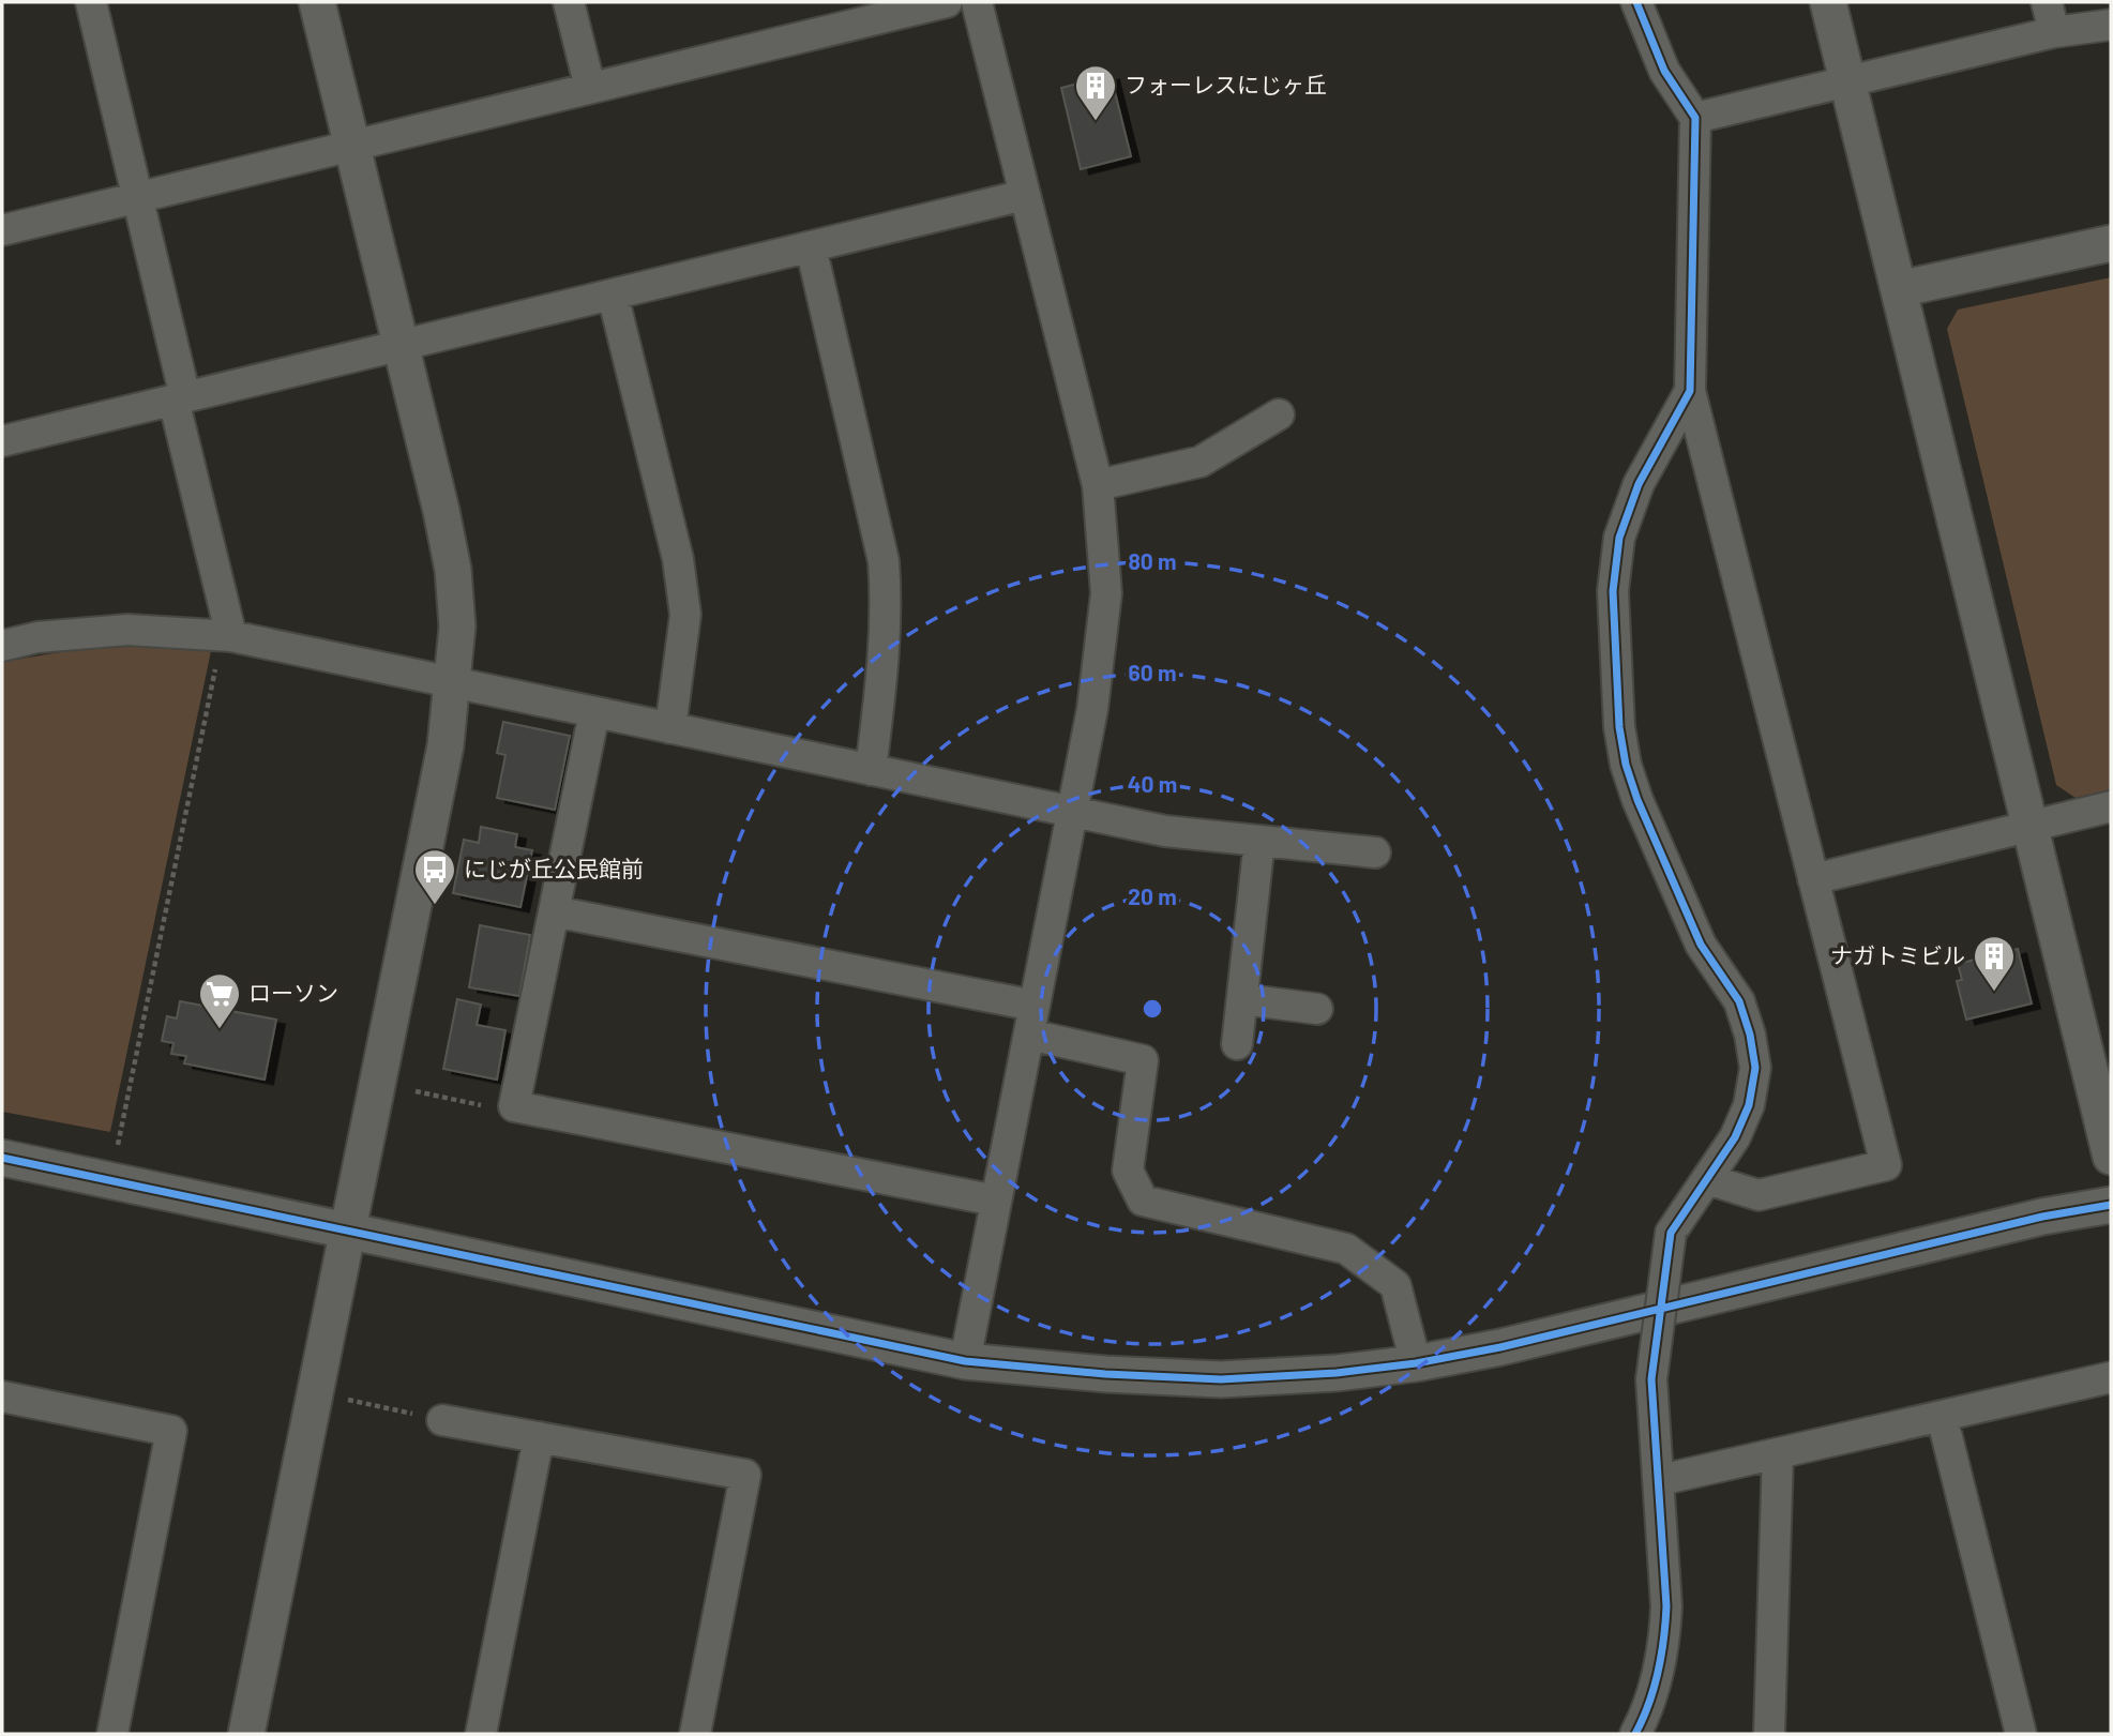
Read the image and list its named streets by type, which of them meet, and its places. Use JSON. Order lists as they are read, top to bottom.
{
  "places": {
    "building": ["フォーレスにじヶ丘", "ナガトミビル"],
    "bus stop": ["にじが丘公民館前"],
    "supermarket": ["ローソン"]
  },
  "rings": [
    "80 m",
    "60 m",
    "40 m",
    "20 m"
  ]
}
